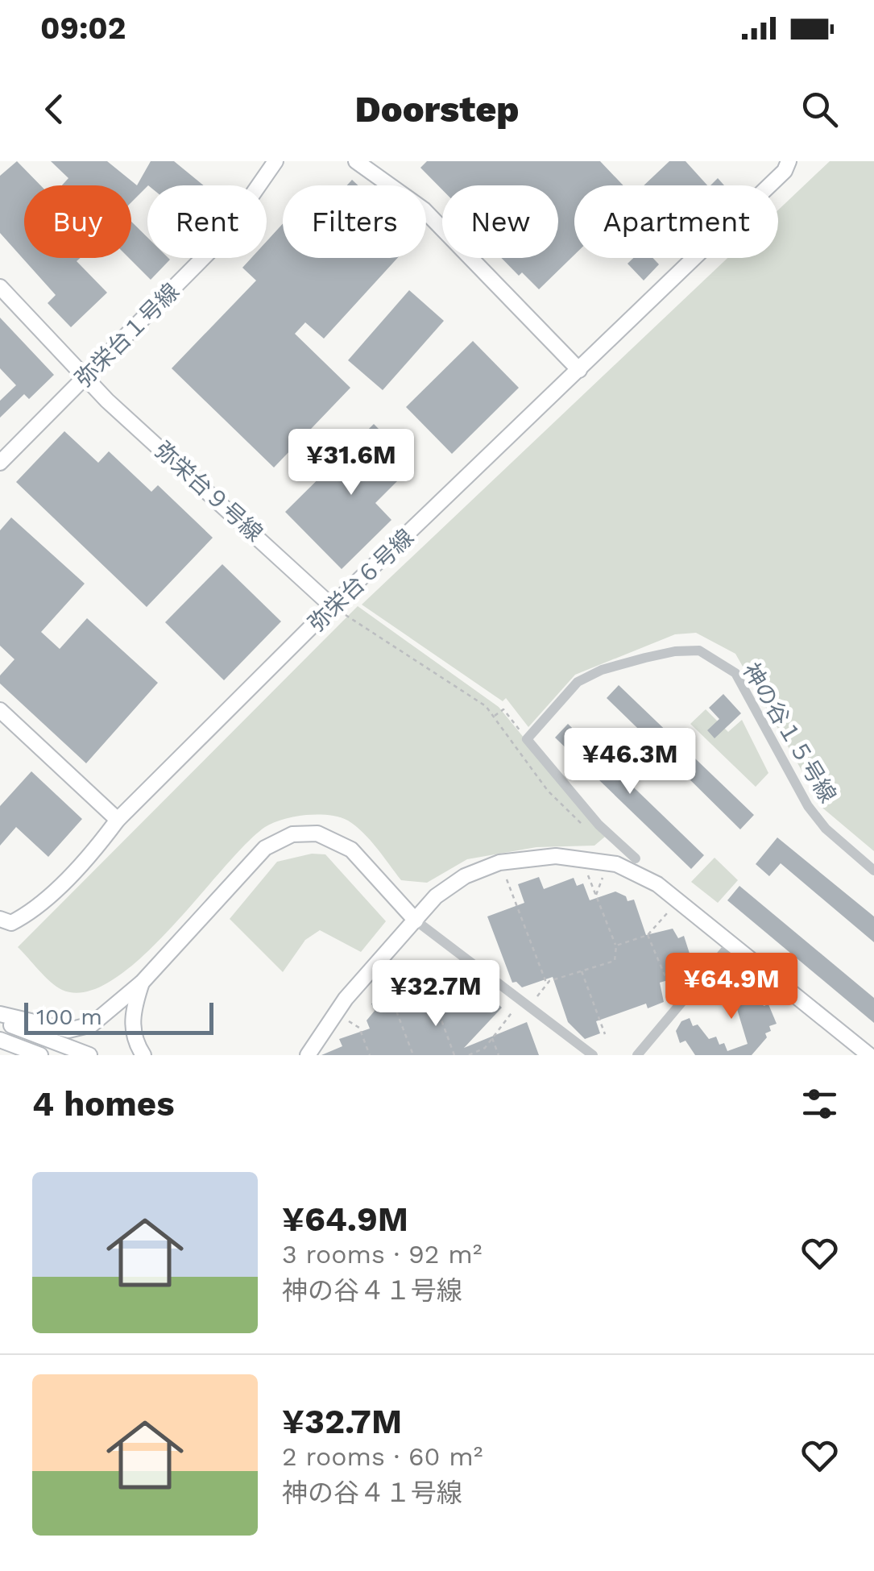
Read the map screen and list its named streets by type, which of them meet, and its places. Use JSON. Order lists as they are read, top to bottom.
{
  "streets": {
    "street": [
      "弥栄台１号線",
      "弥栄台９号線",
      "弥栄台６号線",
      "神の谷１５号線"
    ]
  },
  "crossings": [
    ["弥栄台１号線", "弥栄台９号線"],
    ["弥栄台９号線", "弥栄台６号線"]
  ],
  "scale_bar": "100 m",
  "page": {
    "status": "09:02",
    "header": "Doorstep",
    "chip": [
      "Buy",
      "Rent",
      "Filters",
      "New",
      "Apartment"
    ],
    "price": [
      "¥31.6M",
      "¥46.3M",
      "¥64.9M",
      "¥32.7M"
    ],
    "scale": "100 m",
    "heading": "4 homes",
    "list": [
      {
        "name": "¥64.9M",
        "note": "3 rooms · 92 m² · 神の谷４１号線"
      },
      {
        "name": "¥32.7M",
        "note": "2 rooms · 60 m² · 神の谷４１号線"
      }
    ]
  }
}
